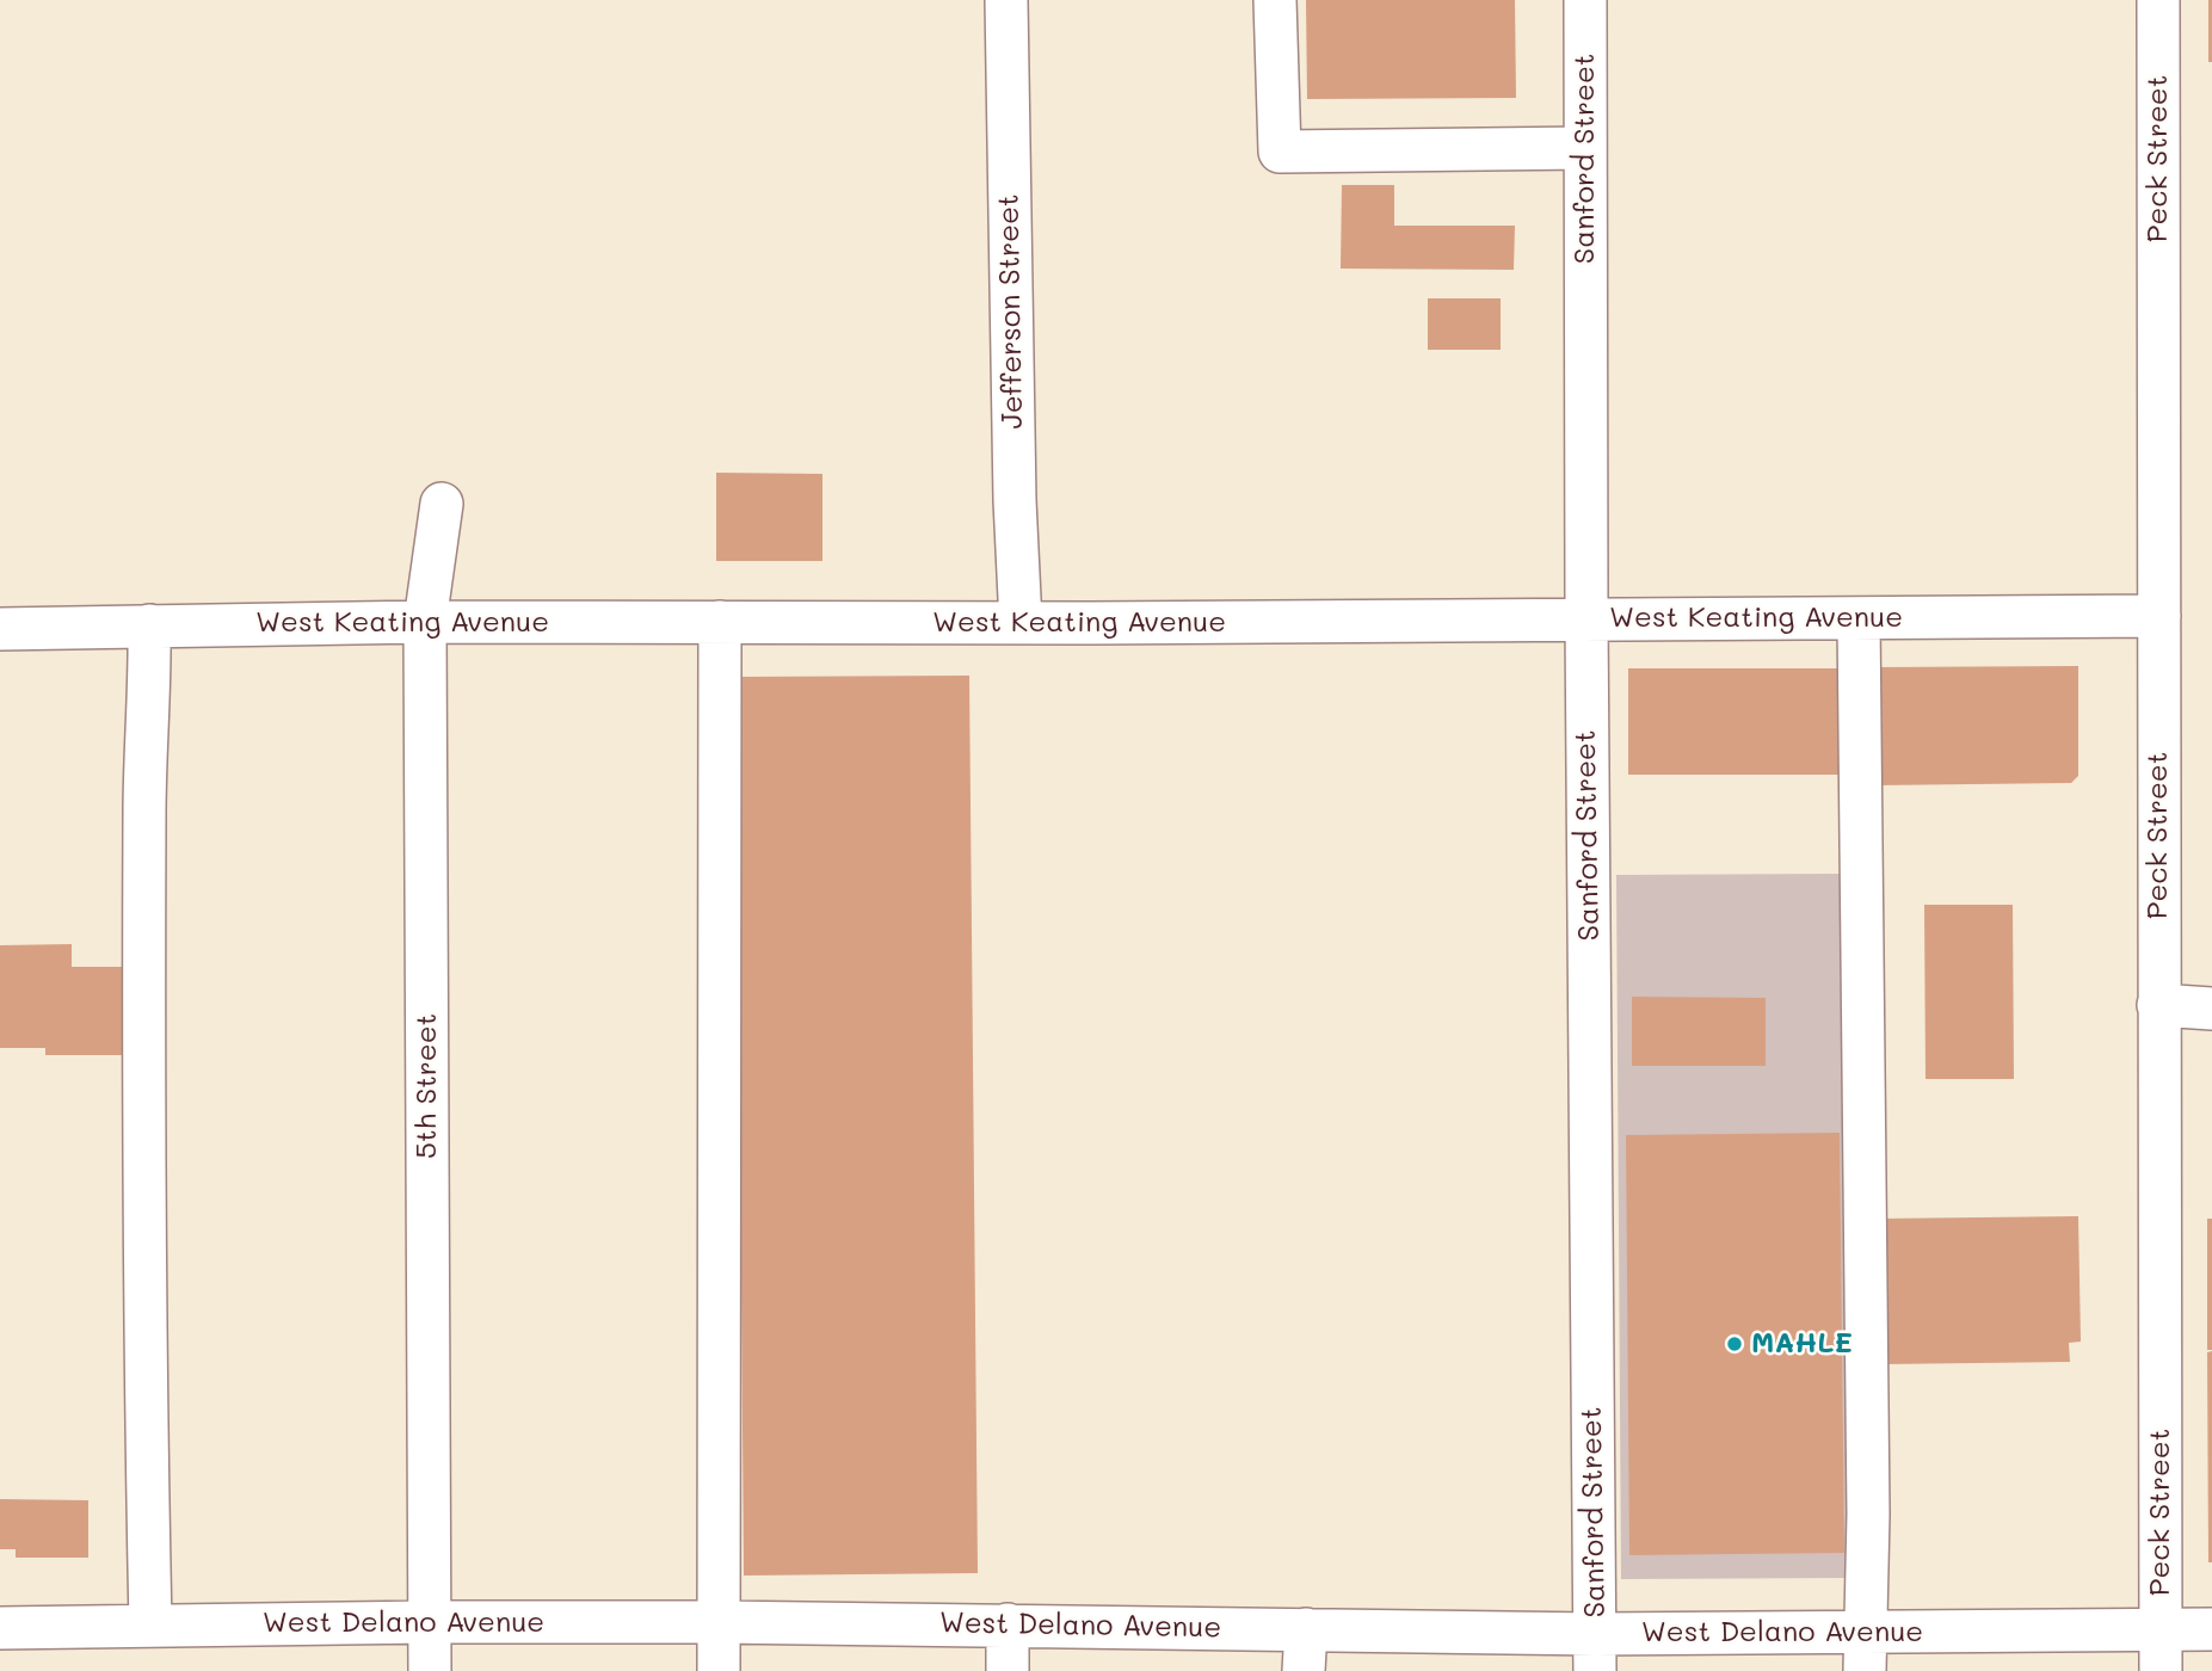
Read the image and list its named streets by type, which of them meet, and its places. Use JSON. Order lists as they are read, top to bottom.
{
  "streets": {
    "street": [
      "Sanford Street",
      "Peck Street",
      "Jefferson Street",
      "West Keating Avenue",
      "5th Street",
      "West Delano Avenue"
    ]
  },
  "crossings": [
    ["Sanford Street", "West Keating Avenue"],
    ["Sanford Street", "West Delano Avenue"],
    ["Peck Street", "West Keating Avenue"],
    ["Peck Street", "West Delano Avenue"],
    ["Jefferson Street", "West Keating Avenue"],
    ["West Keating Avenue", "5th Street"],
    ["5th Street", "West Delano Avenue"]
  ],
  "places": ["MAHLE"]
}
